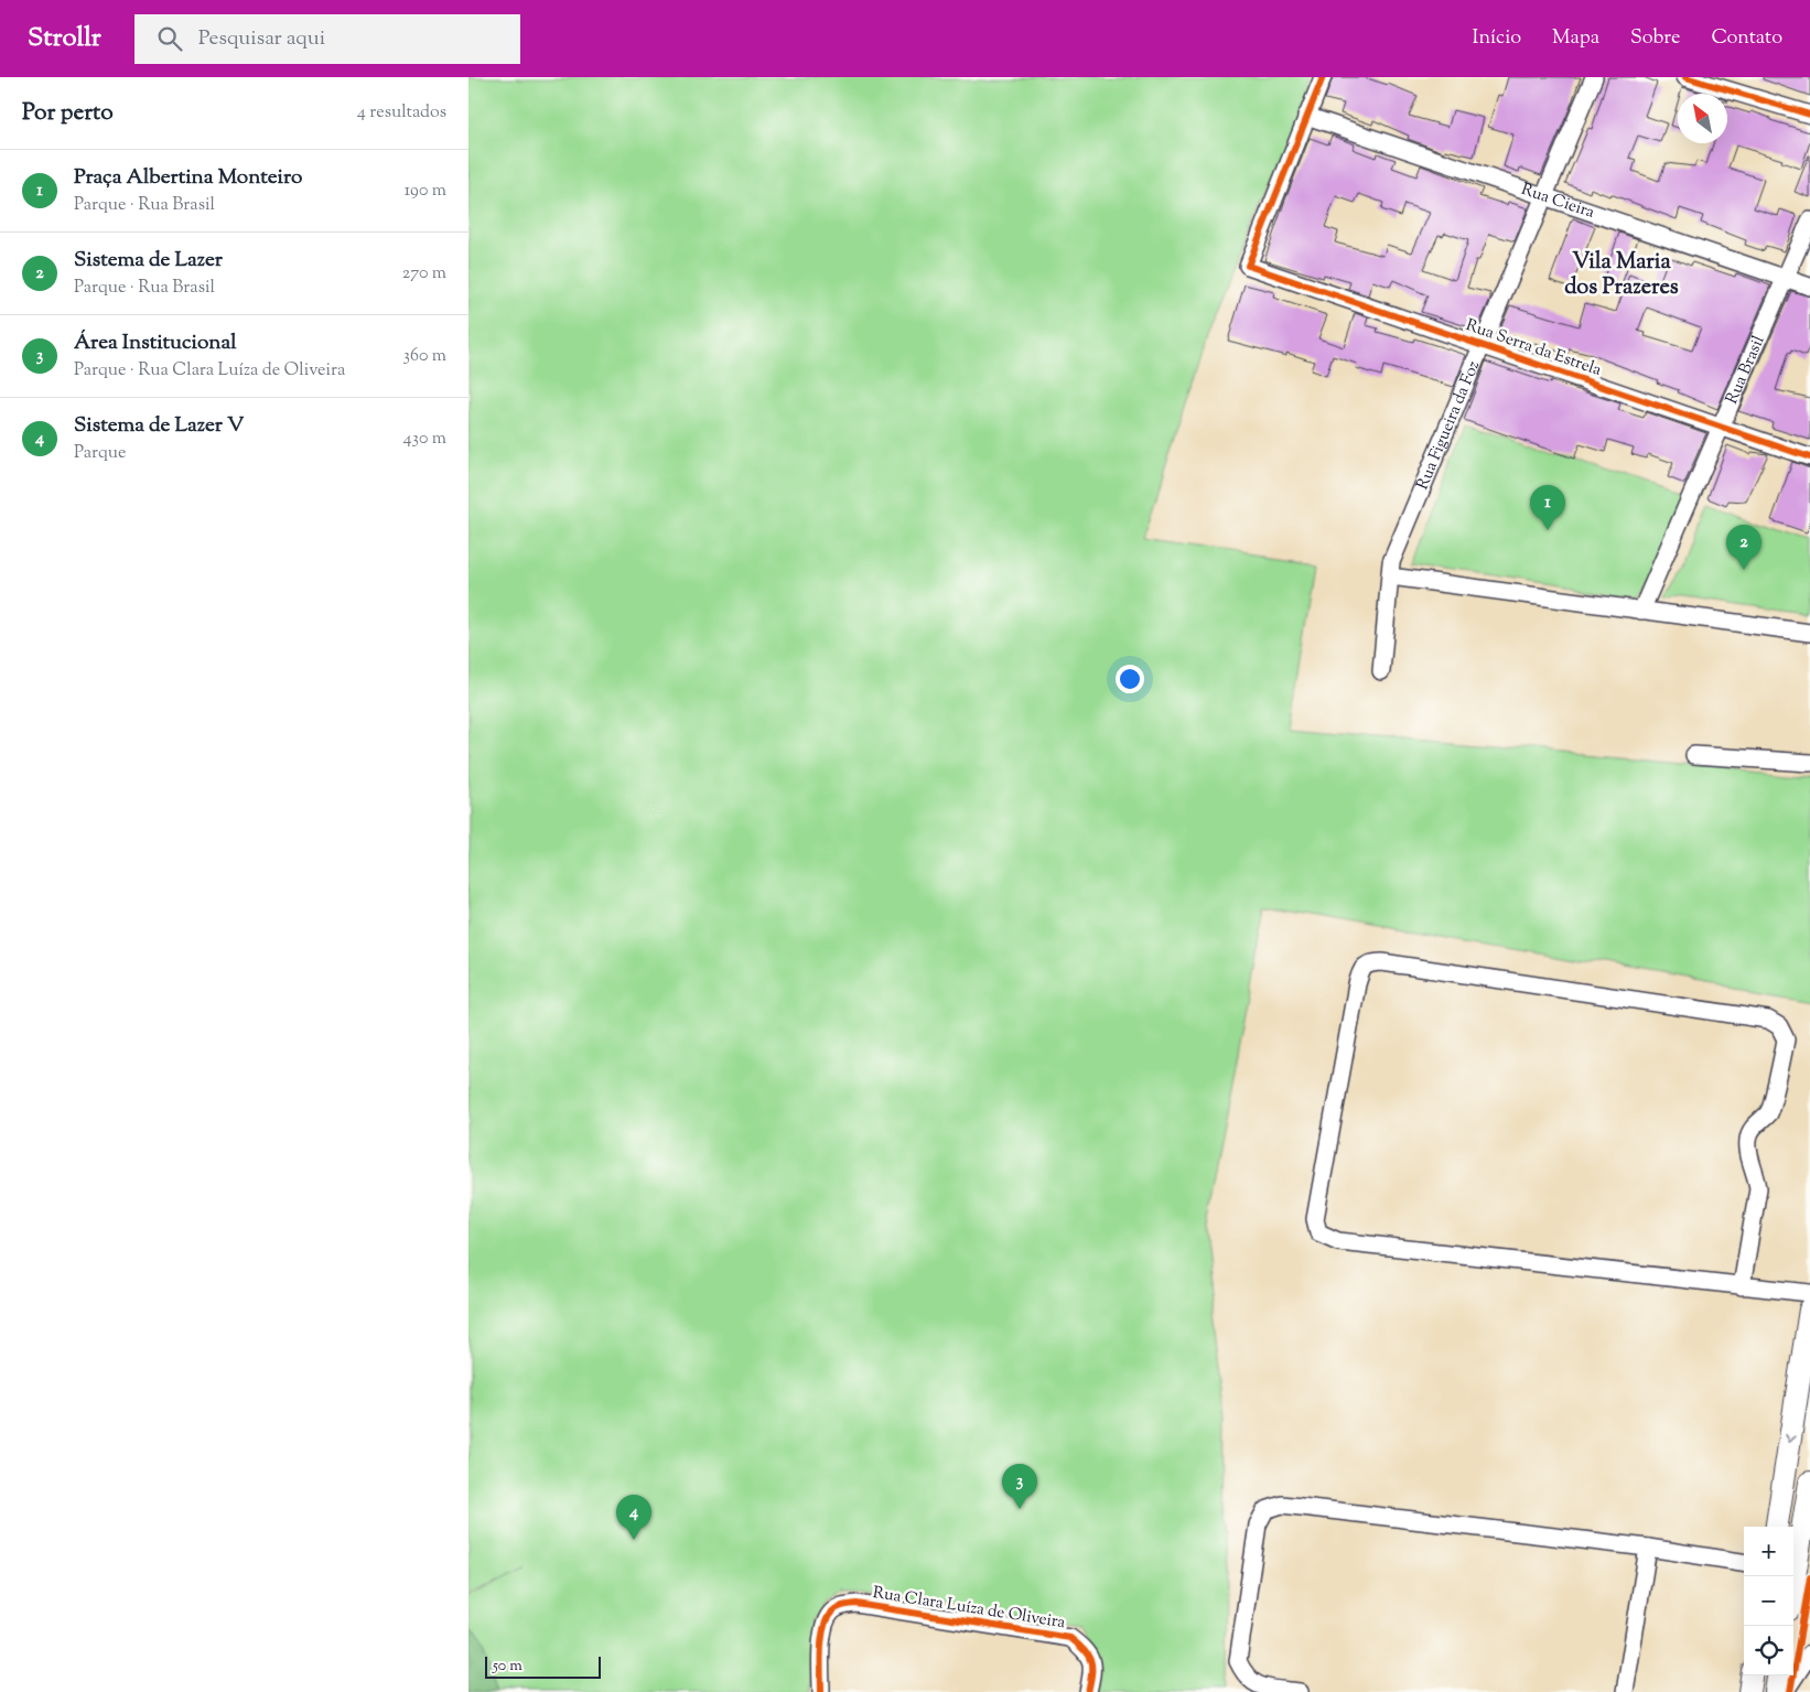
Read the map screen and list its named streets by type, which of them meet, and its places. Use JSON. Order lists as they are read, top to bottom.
{
  "streets": {
    "street": [
      "Rua Cieira",
      "Rua Serra da Estrela",
      "Rua Brasil",
      "Rua Figueira da Foz",
      "Rua Clara Luíza de Oliveira"
    ]
  },
  "crossings": [
    ["Rua Cieira", "Rua Serra da Estrela"],
    ["Rua Cieira", "Rua Brasil"],
    ["Rua Cieira", "Rua Figueira da Foz"],
    ["Rua Serra da Estrela", "Rua Brasil"],
    ["Rua Serra da Estrela", "Rua Figueira da Foz"]
  ],
  "districts": ["Vila Maria dos Prazeres"],
  "scale_bar": "50 m",
  "north": "top left",
  "page": {
    "header": "Strollr",
    "search": "Pesquisar aqui",
    "nav": [
      "Início",
      "Mapa",
      "Sobre",
      "Contato"
    ],
    "heading": ["Por perto", "4 resultados"],
    "list": [
      {
        "mark": "1",
        "name": "Praça Albertina Monteiro",
        "note": "Parque · Rua Brasil",
        "value": "190 m"
      },
      {
        "mark": "2",
        "name": "Sistema de Lazer",
        "note": "Parque · Rua Brasil",
        "value": "270 m"
      },
      {
        "mark": "3",
        "name": "Área Institucional",
        "note": "Parque · Rua Clara Luíza de Oliveira",
        "value": "360 m"
      },
      {
        "mark": "4",
        "name": "Sistema de Lazer V",
        "note": "Parque",
        "value": "430 m"
      }
    ],
    "pins": [
      "1",
      "2",
      "3",
      "4"
    ],
    "map_buttons": ["+", "−"],
    "scale": "50 m"
  }
}
